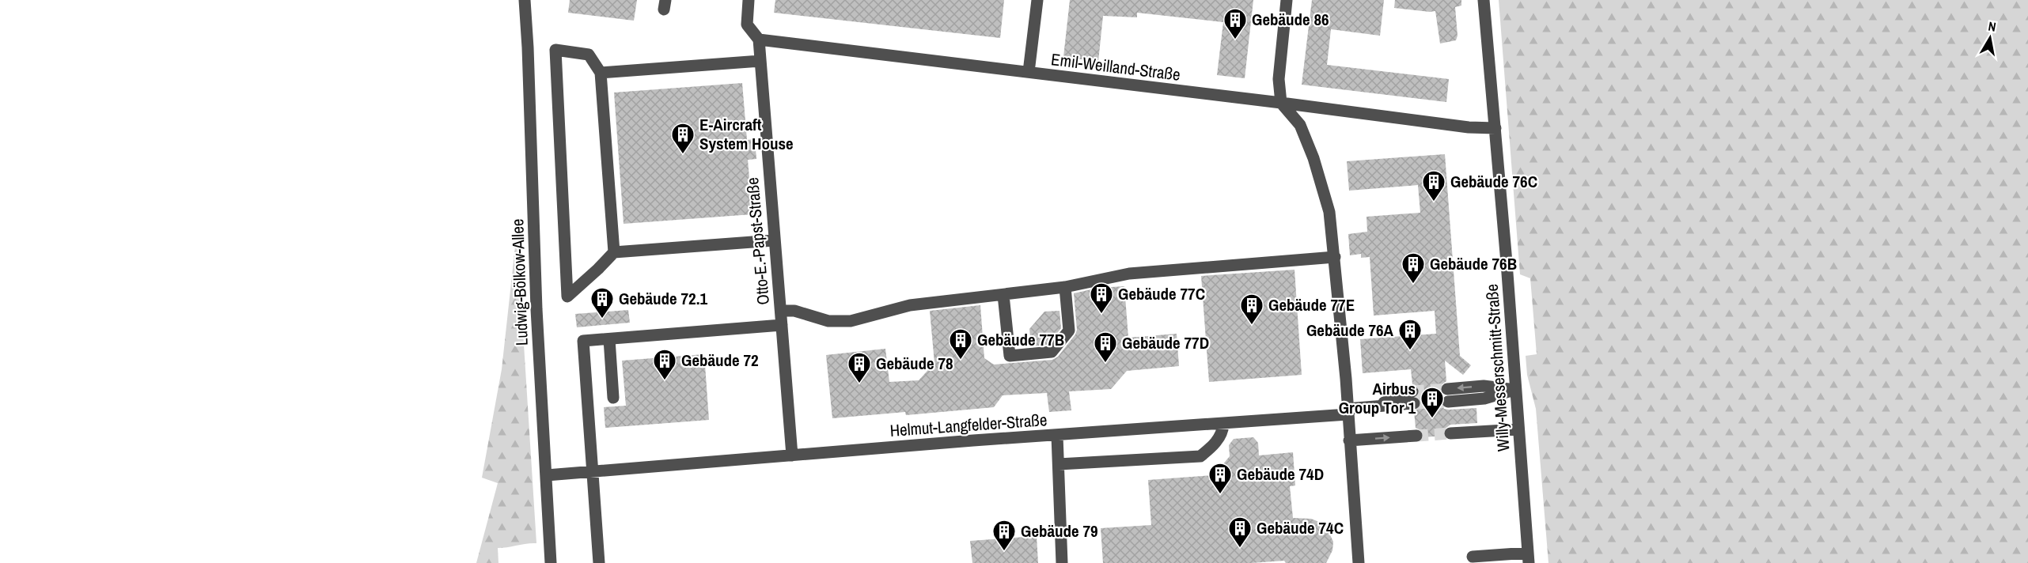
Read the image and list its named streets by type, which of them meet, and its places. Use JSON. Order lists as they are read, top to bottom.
{
  "streets": {
    "street": [
      "Emil-Weilland-Straße",
      "Otto-E.-Papst-Straße",
      "Ludwig-Bölkow-Allee",
      "Willy-Messerschmitt-Straße",
      "Helmut-Langfelder-Straße"
    ]
  },
  "crossings": [
    ["Emil-Weilland-Straße", "Otto-E.-Papst-Straße"],
    ["Emil-Weilland-Straße", "Willy-Messerschmitt-Straße"],
    ["Otto-E.-Papst-Straße", "Helmut-Langfelder-Straße"],
    ["Ludwig-Bölkow-Allee", "Helmut-Langfelder-Straße"]
  ],
  "places": {
    "building": [
      "Gebäude 86",
      "E-Aircraft System House",
      "Gebäude 76C",
      "Gebäude 76B",
      "Gebäude 77C",
      "Gebäude 72.1",
      "Gebäude 77E",
      "Gebäude 76A",
      "Gebäude 77B",
      "Gebäude 77D",
      "Gebäude 72",
      "Gebäude 78",
      "Airbus Group Tor 1",
      "Gebäude 74D",
      "Gebäude 74C",
      "Gebäude 79"
    ]
  },
  "north": "top"
}
